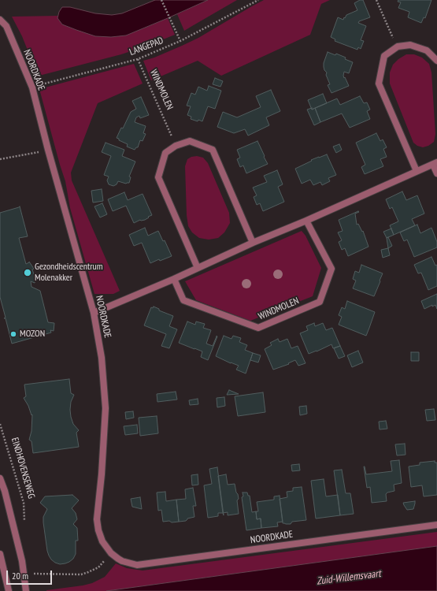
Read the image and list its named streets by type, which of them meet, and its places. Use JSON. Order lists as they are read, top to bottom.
{
  "streets": {
    "street": ["NOORDKADE", "WINDMOLEN"],
    "path": ["LANGEPAD", "EINDHOVENSEWEG"]
  },
  "crossings": [
    ["LANGEPAD", "NOORDKADE"],
    ["LANGEPAD", "WINDMOLEN"]
  ],
  "water": ["Zuid-Willemsvaart"],
  "places": ["Gezondheidscentrum Molenakker", "MOZON"],
  "scale_bar": "20 m"
}
